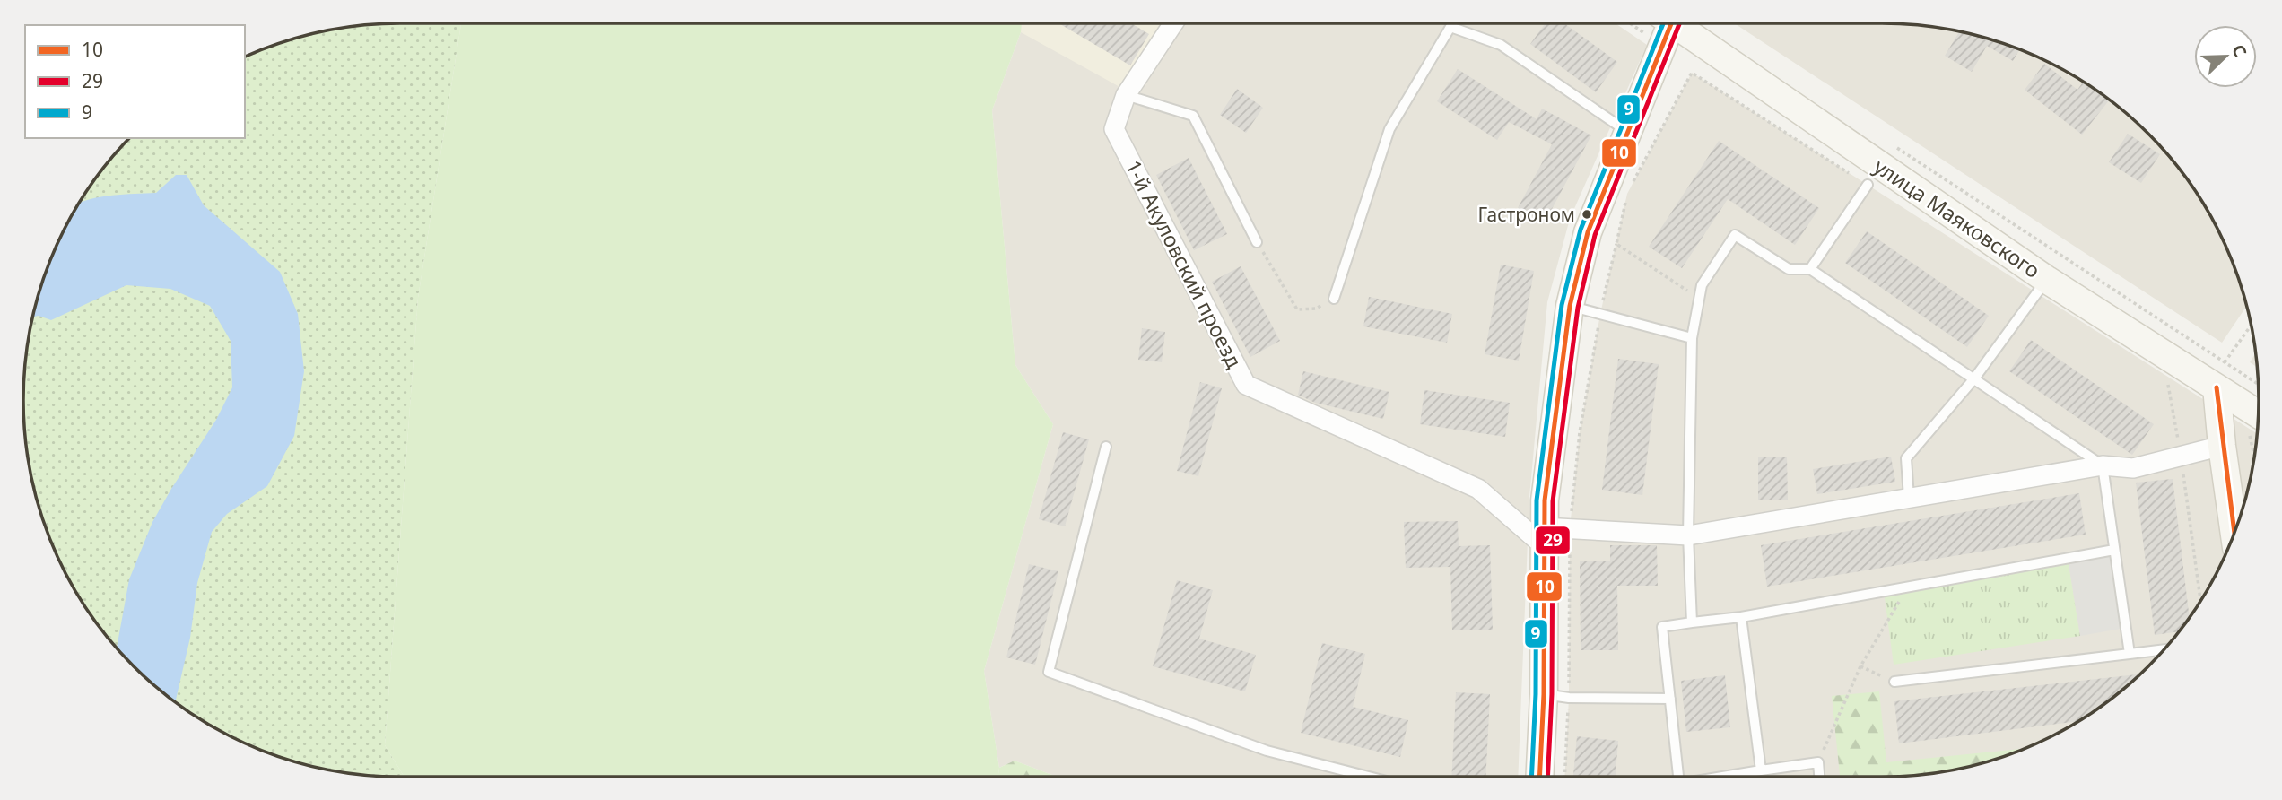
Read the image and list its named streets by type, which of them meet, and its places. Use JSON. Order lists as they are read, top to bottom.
{
  "streets": {
    "street": ["улица Маяковского", "1-й Акуловский проезд"]
  },
  "places": ["Гастроном"],
  "lines": ["transit line 10", "transit line 29", "transit line 9"],
  "legend": ["10", "29", "9"],
  "north": "top right"
}
